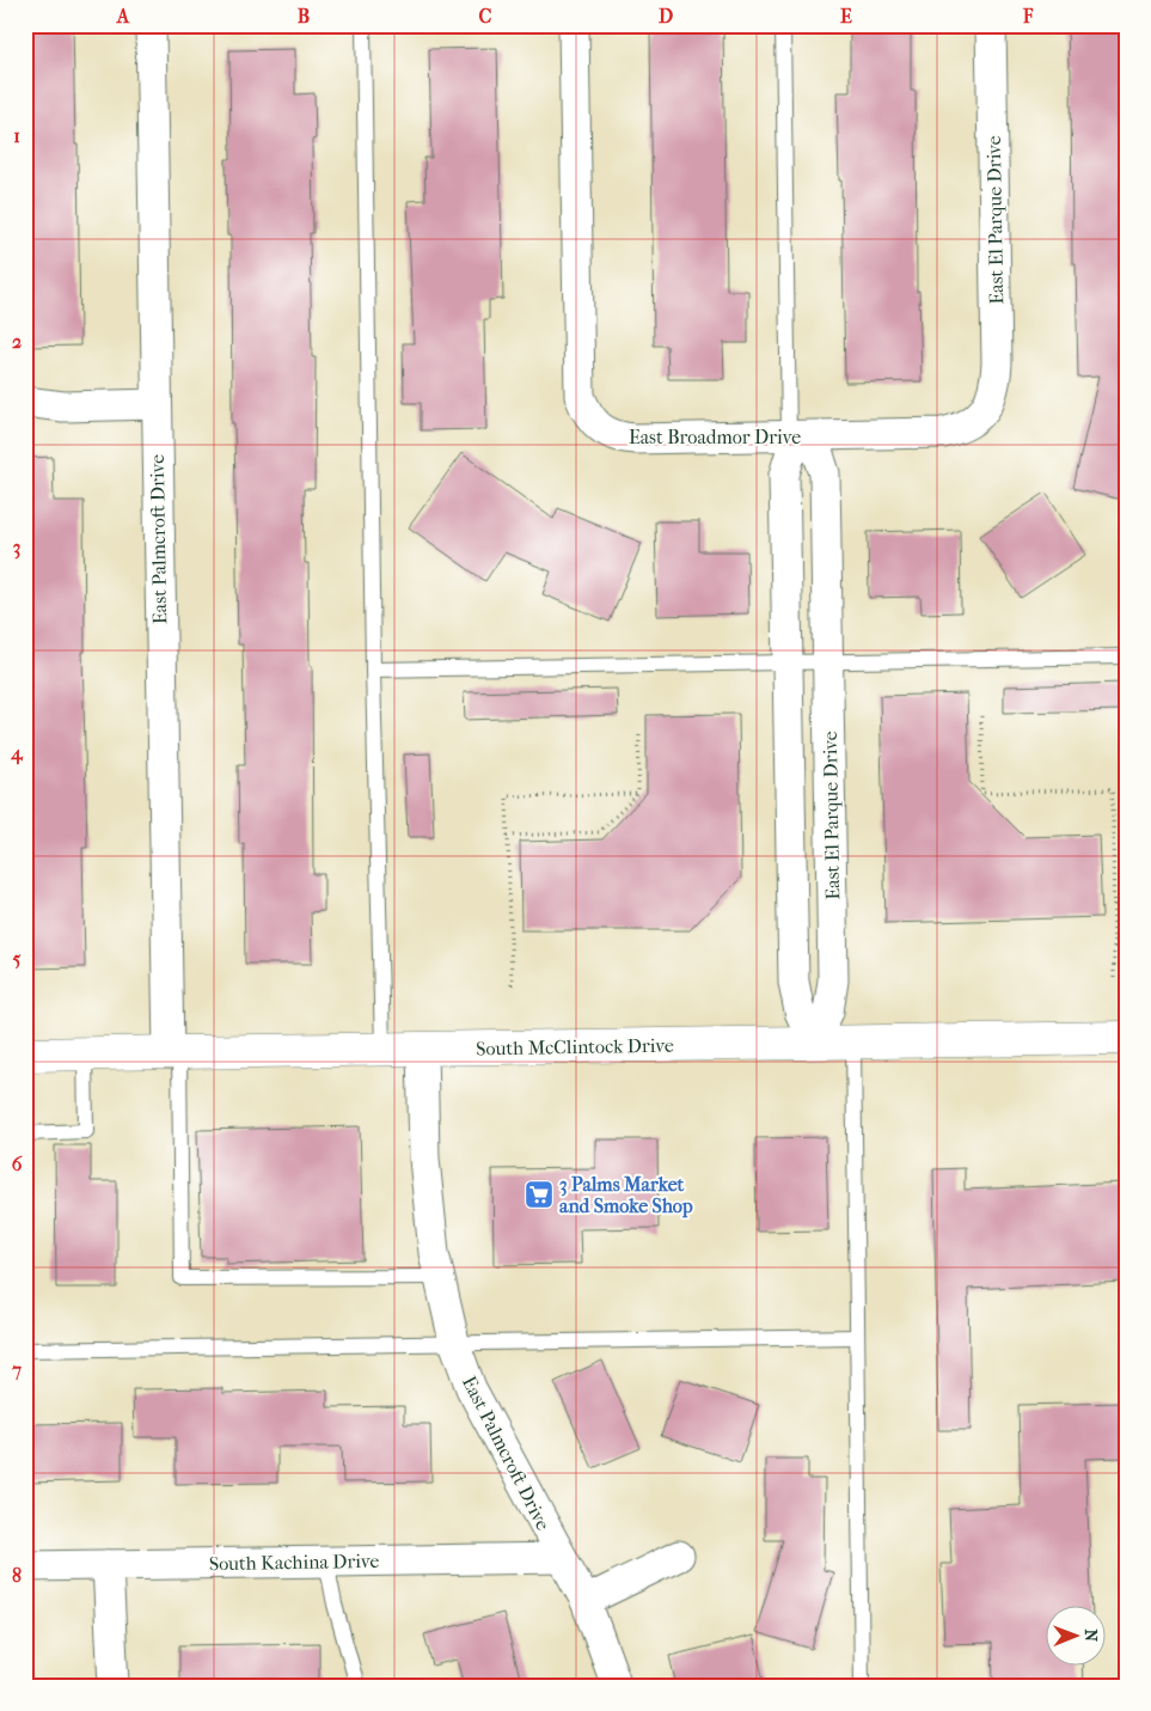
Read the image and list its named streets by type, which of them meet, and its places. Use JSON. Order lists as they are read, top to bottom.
{
  "streets": {
    "main road": ["South McClintock Drive"],
    "street": [
      "East El Parque Drive",
      "East Broadmor Drive",
      "East Palmcroft Drive",
      "South Kachina Drive"
    ]
  },
  "crossings": [
    ["East El Parque Drive", "East Broadmor Drive"],
    ["East El Parque Drive", "South McClintock Drive"],
    ["East Palmcroft Drive", "South McClintock Drive"],
    ["East Palmcroft Drive", "South Kachina Drive"]
  ],
  "places": {
    "supermarket": ["3 Palms Market and Smoke Shop"]
  },
  "north": "right",
  "grid": {
    "columns": [
      "A",
      "B",
      "C",
      "D",
      "E",
      "F"
    ],
    "rows": [
      "1",
      "2",
      "3",
      "4",
      "5",
      "6",
      "7",
      "8"
    ]
  }
}
